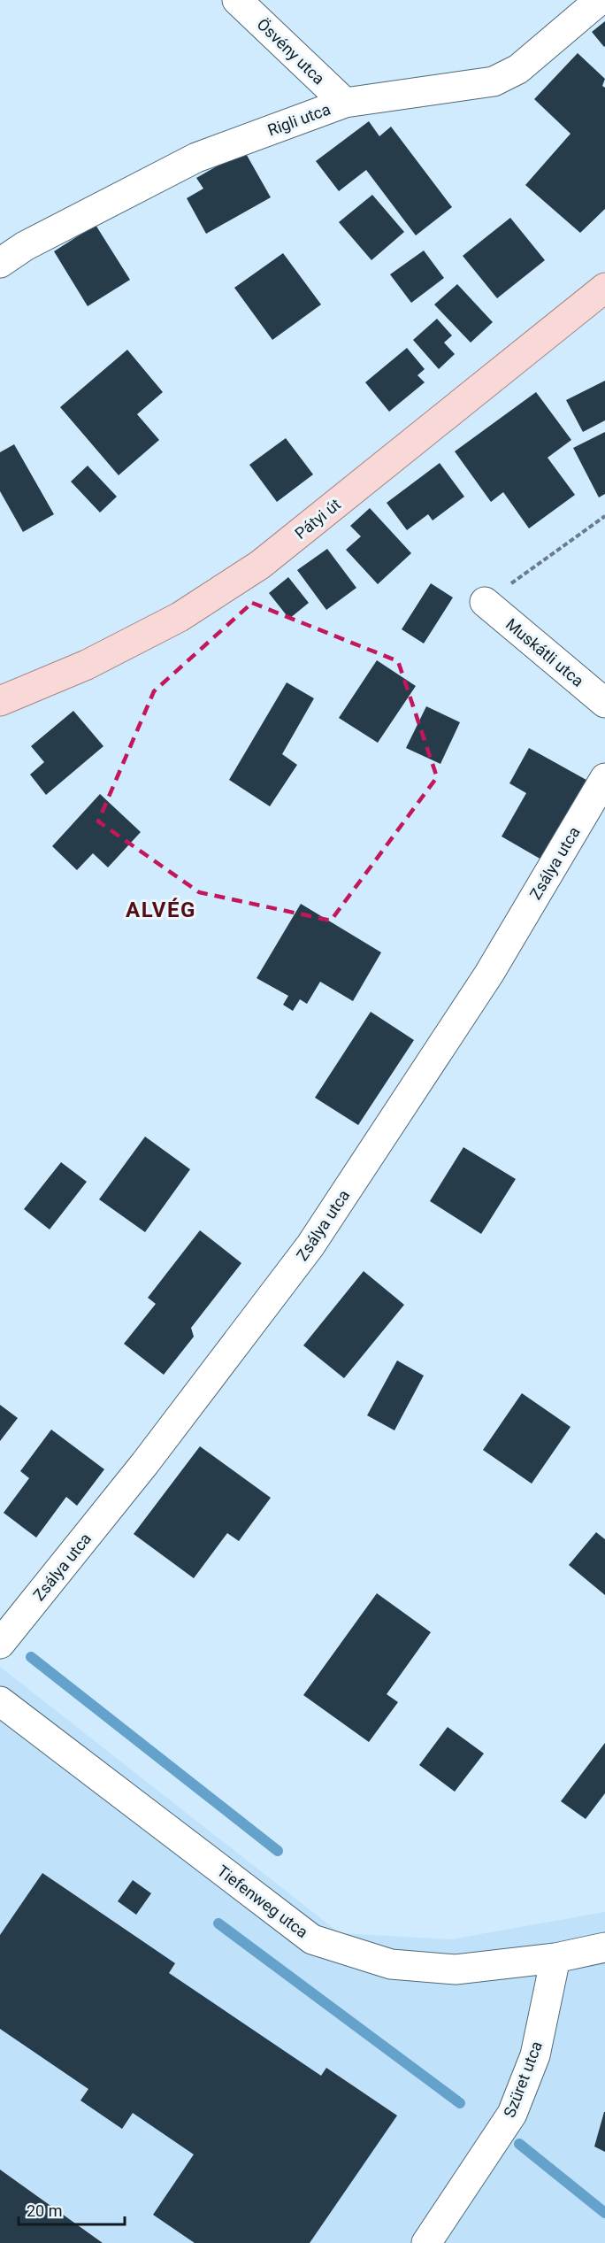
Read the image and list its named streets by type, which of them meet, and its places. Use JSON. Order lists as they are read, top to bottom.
{
  "streets": {
    "main road": ["Pátyi út"],
    "street": [
      "Ösvény utca",
      "Rigli utca",
      "Muskátli utca",
      "Zsálya utca",
      "Tiefenweg utca",
      "Szüret utca"
    ]
  },
  "crossings": [
    ["Ösvény utca", "Rigli utca"],
    ["Tiefenweg utca", "Szüret utca"]
  ],
  "districts": ["ALVÉG"],
  "scale_bar": "20 m"
}
